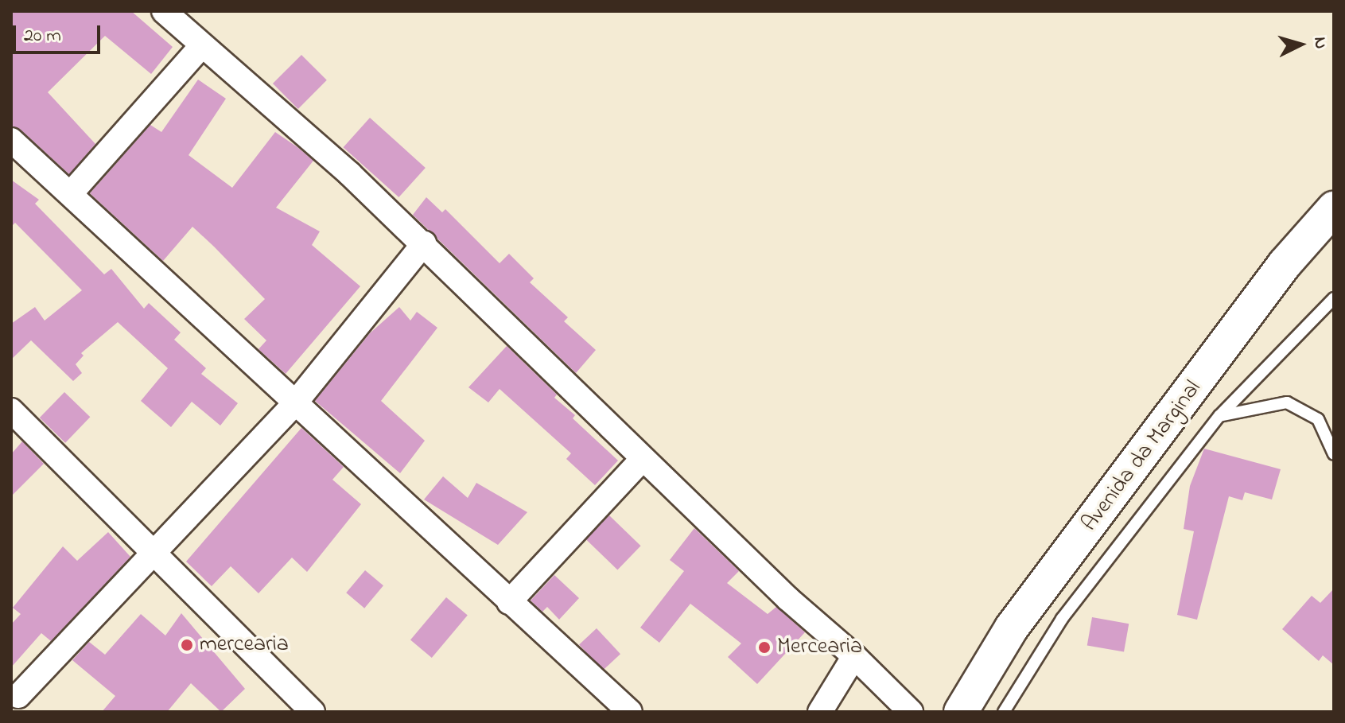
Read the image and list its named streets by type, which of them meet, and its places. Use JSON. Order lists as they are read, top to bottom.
{
  "streets": {
    "main road": ["Avenida da Marginal"]
  },
  "places": ["mercearia", "Mercearia"],
  "scale_bar": "20 m",
  "north": "right"
}
